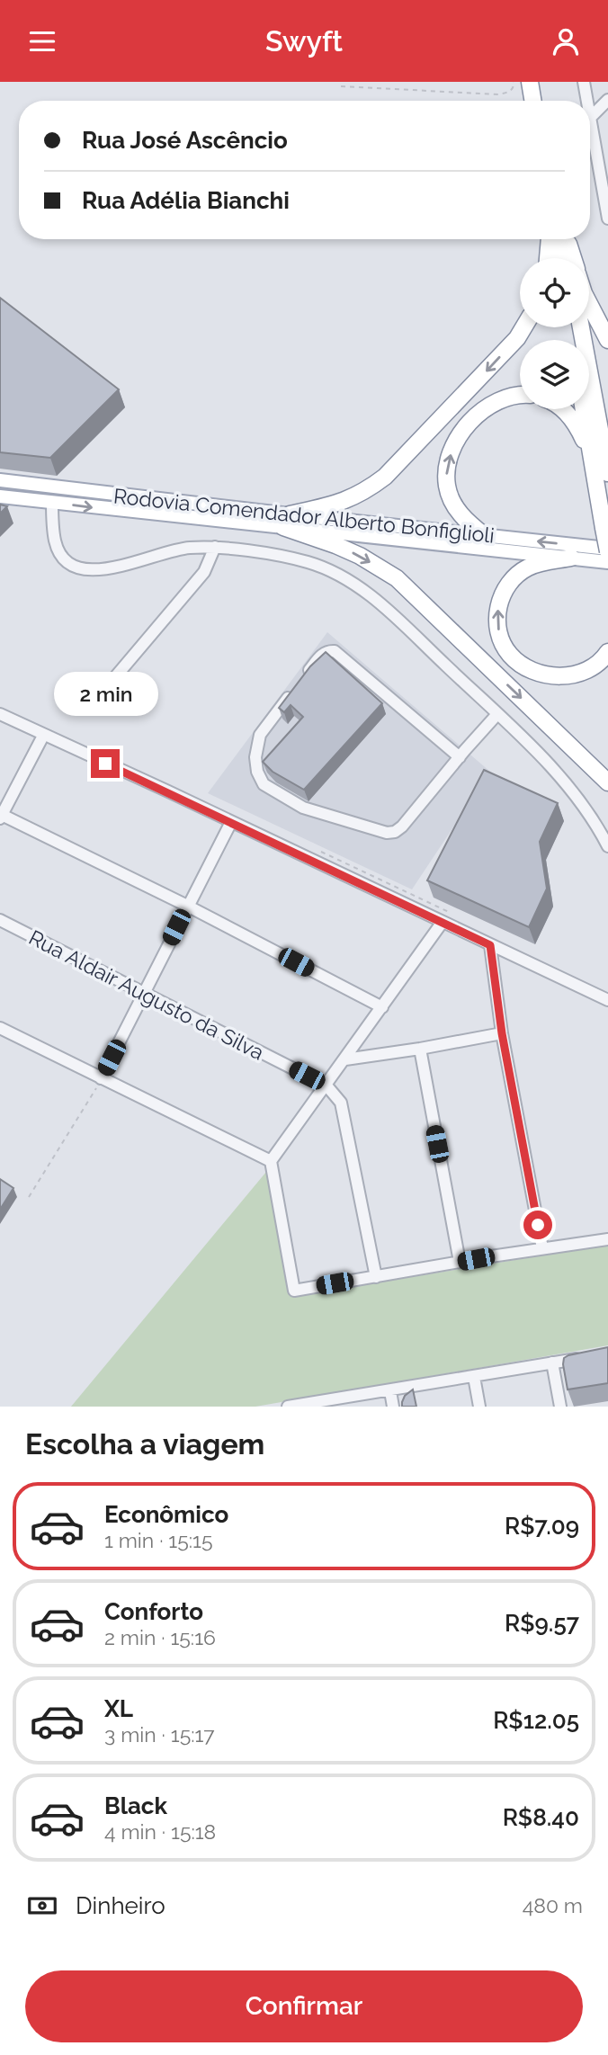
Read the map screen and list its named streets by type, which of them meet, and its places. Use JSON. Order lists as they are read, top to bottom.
{
  "streets": {
    "main road": ["Rodovia Comendador Alberto Bonfiglioli"],
    "street": ["Rua Aldair Augusto da Silva"]
  },
  "page": {
    "header": "Swyft",
    "banner": ["Rua José Ascêncio", "Rua Adélia Bianchi"],
    "bubble": "2 min",
    "heading": "Escolha a viagem",
    "list": [
      {
        "name": "Econômico",
        "note": "1 min · 15:15",
        "value": "R$7.09"
      },
      {
        "name": "Conforto",
        "note": "2 min · 15:16",
        "value": "R$9.57"
      },
      {
        "name": "XL",
        "note": "3 min · 15:17",
        "value": "R$12.05"
      },
      {
        "name": "Black",
        "note": "4 min · 15:18",
        "value": "R$8.40"
      }
    ],
    "pay": ["Dinheiro", "480 m"],
    "buttons": "Confirmar"
  }
}
